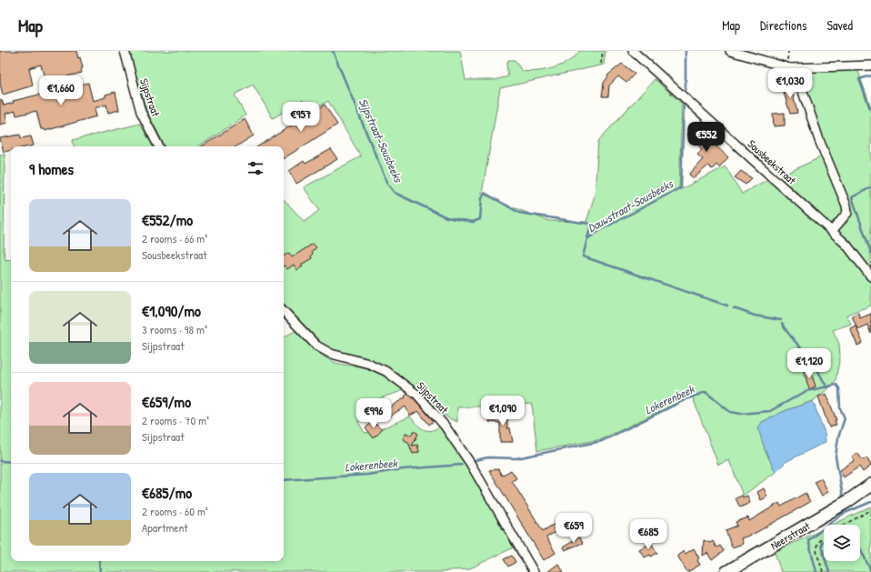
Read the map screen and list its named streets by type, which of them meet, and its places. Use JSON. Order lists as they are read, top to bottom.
{
  "streets": {
    "street": ["Sijpstraat", "Sousbeekstraat", "Neerstraat"]
  },
  "water": ["Sijpstraat-Sousbeeks", "Dauwstraat-Sousbeeks", "Lokerenbeek"],
  "page": {
    "header": "Map",
    "nav": ["Map", "Directions", "Saved"],
    "price": [
      "€1,030",
      "€1,660",
      "€957",
      "€552",
      "€1,120",
      "€1,090",
      "€996",
      "€659",
      "€685"
    ],
    "heading": "9 homes",
    "list": [
      {
        "name": "€552/mo",
        "note": "2 rooms · 66 m² · Sousbeekstraat"
      },
      {
        "name": "€1,090/mo",
        "note": "3 rooms · 98 m² · Sijpstraat"
      },
      {
        "name": "€659/mo",
        "note": "2 rooms · 70 m² · Sijpstraat"
      },
      {
        "name": "€685/mo",
        "note": "2 rooms · 60 m² · Apartment"
      }
    ]
  }
}
